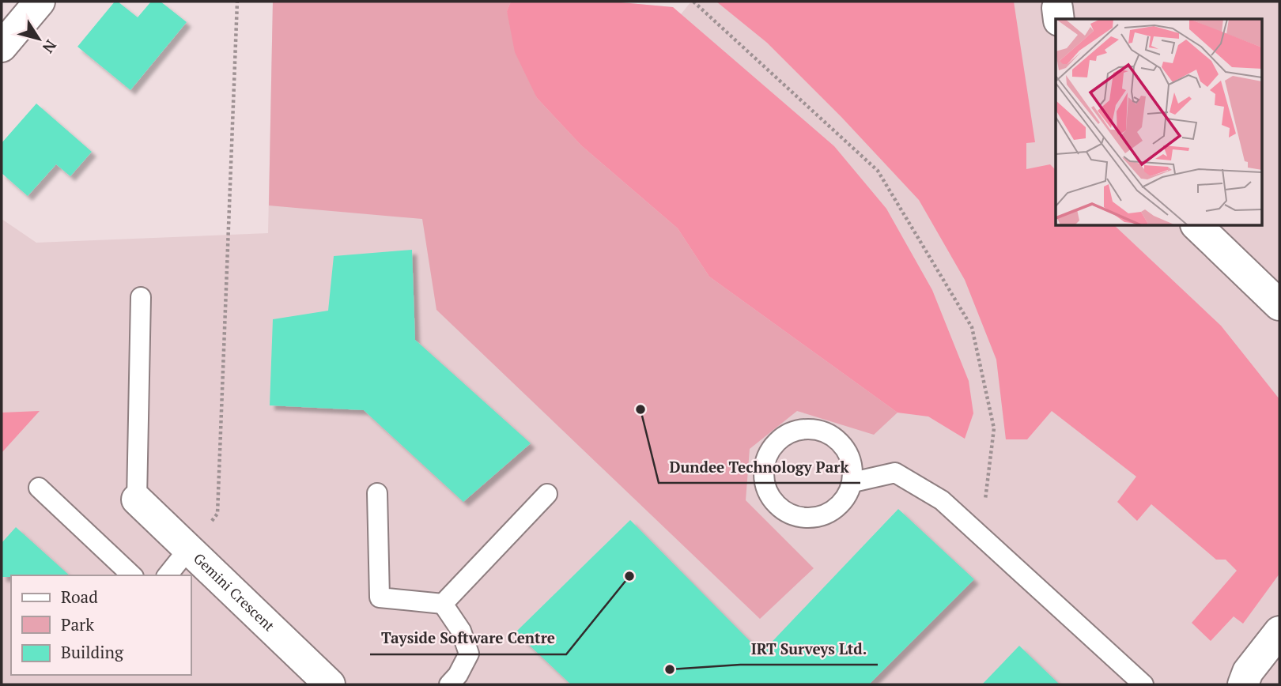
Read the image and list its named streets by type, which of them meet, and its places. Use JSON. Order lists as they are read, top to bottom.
{
  "streets": {
    "street": ["Gemini Crescent"]
  },
  "places": ["Dundee Technology Park", "Tayside Software Centre", "IRT Surveys Ltd."],
  "legend": ["Road", "Park", "Building"],
  "north": "bottom right"
}
